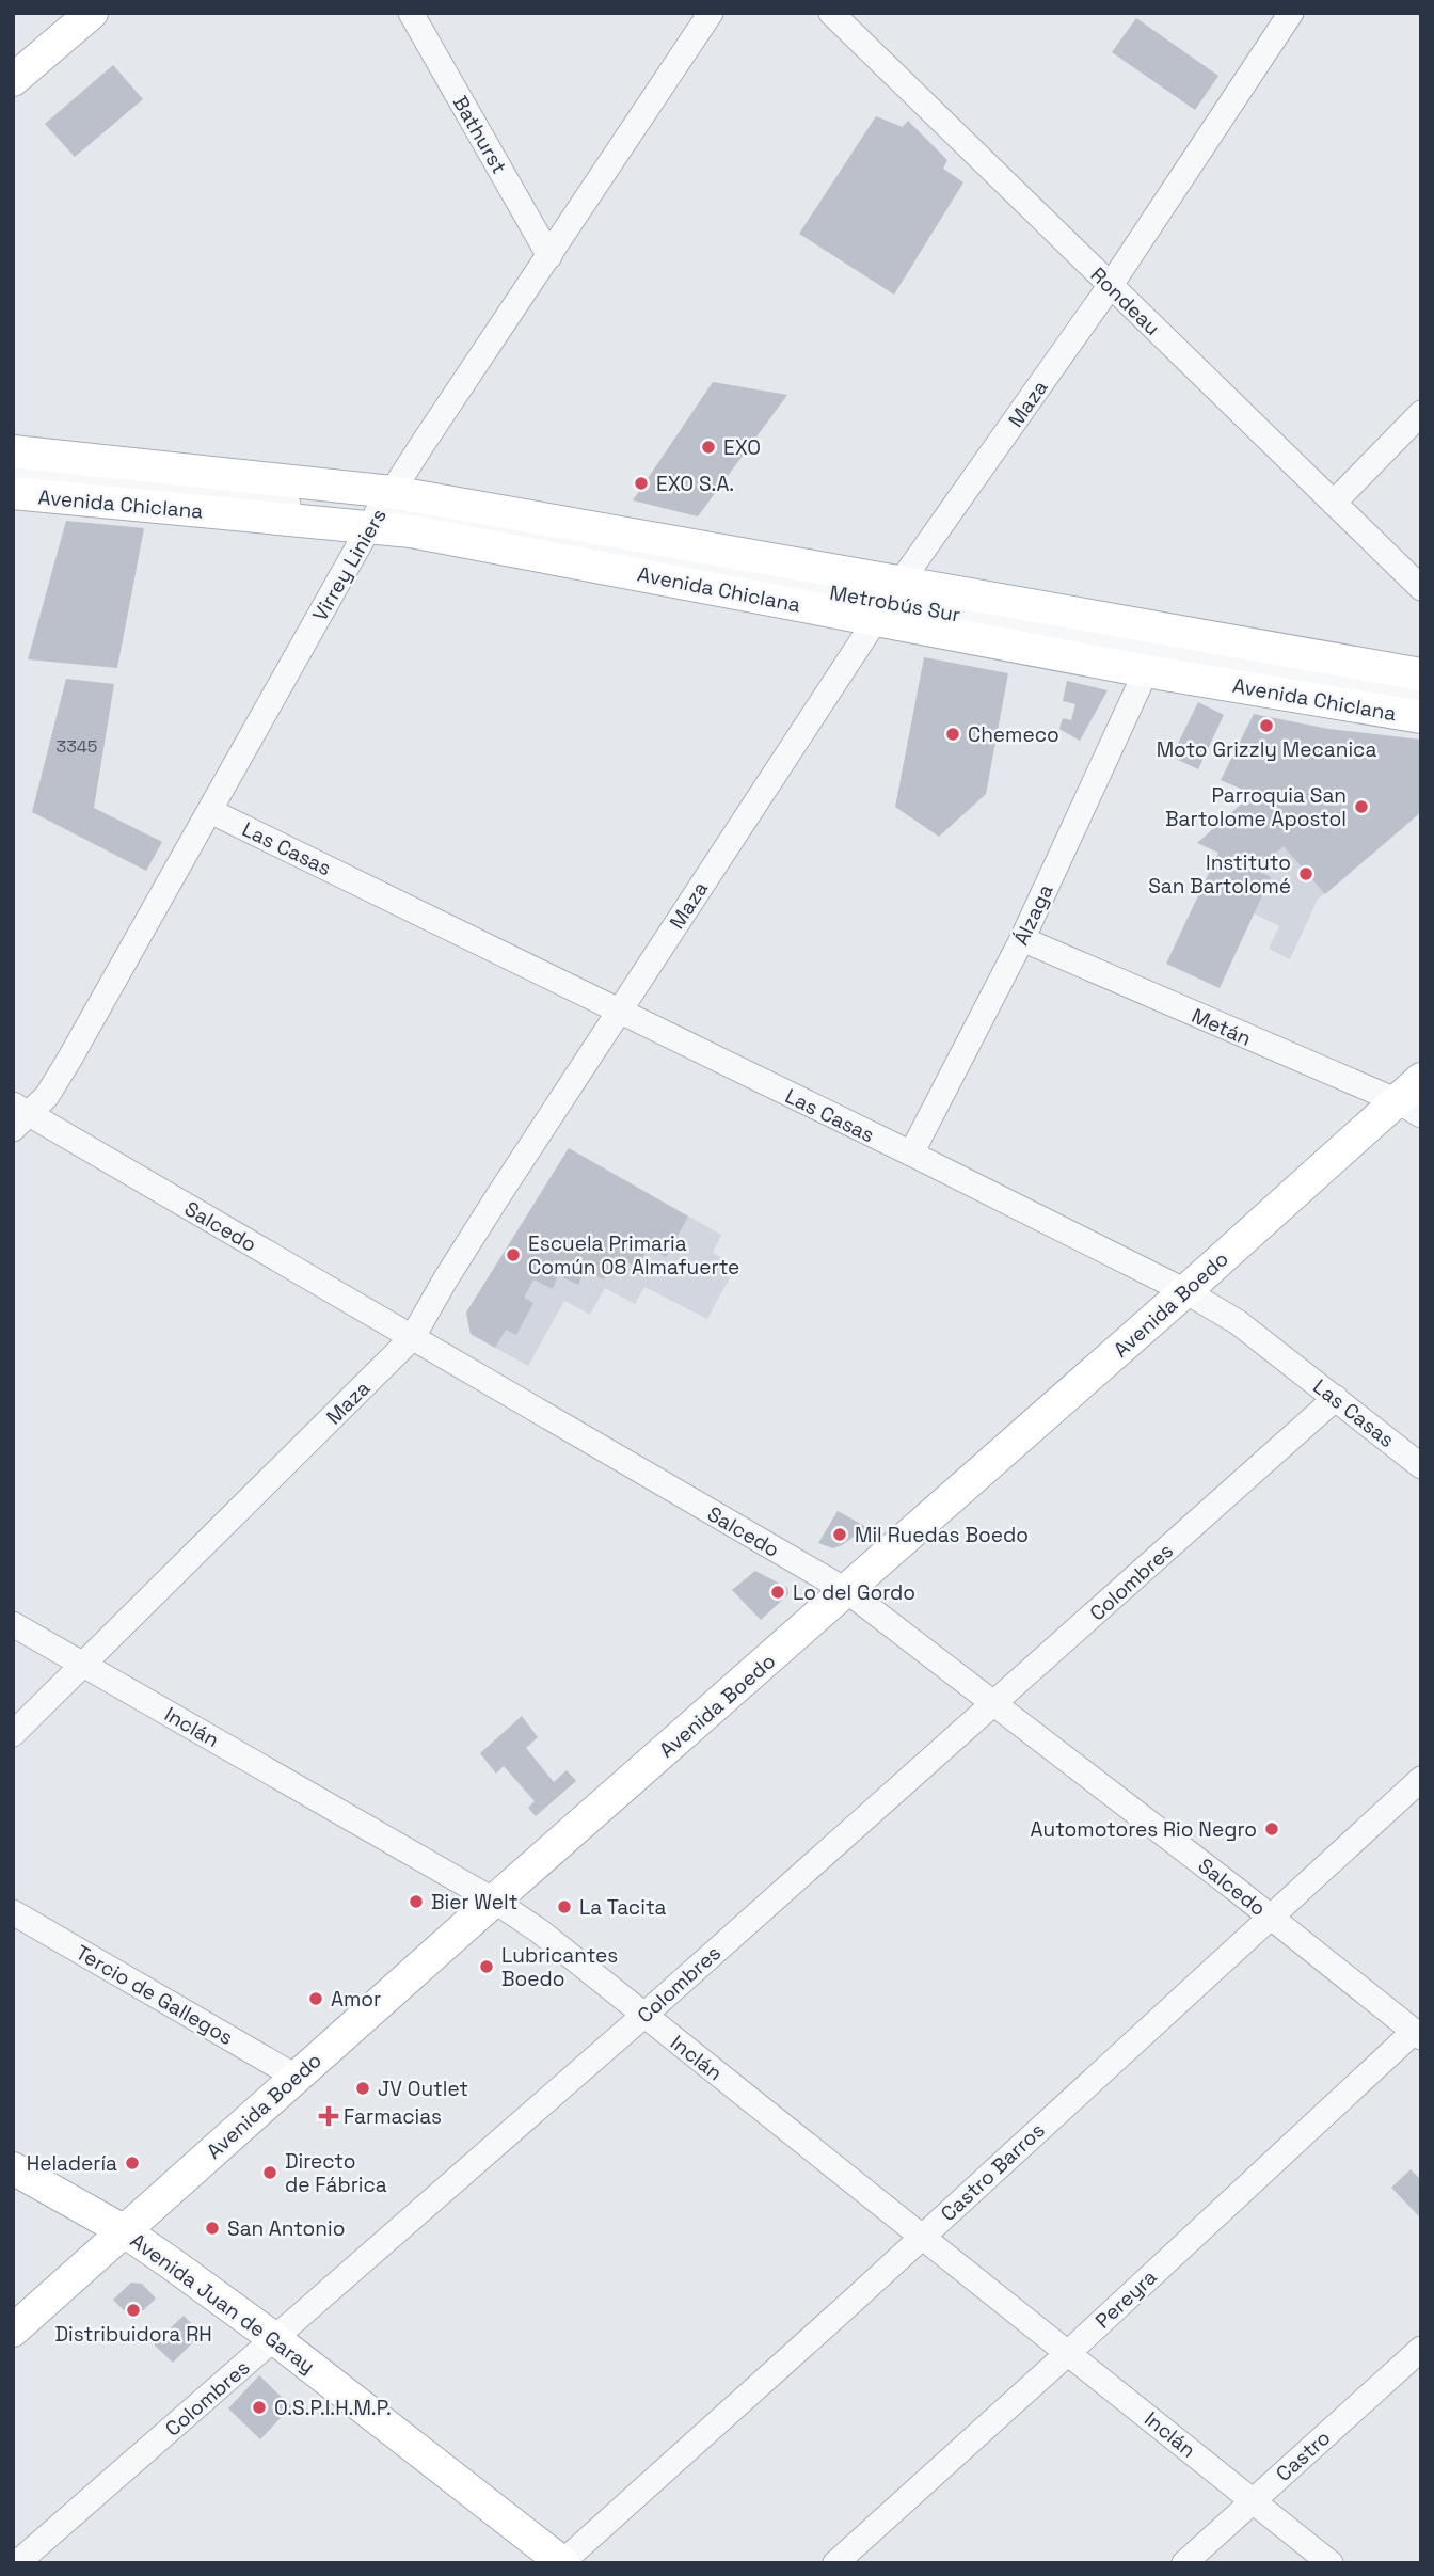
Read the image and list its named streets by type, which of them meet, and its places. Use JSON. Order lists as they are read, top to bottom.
{
  "streets": {
    "main road": ["Avenida Chiclana", "Avenida Boedo", "Avenida Juan de Garay"],
    "street": [
      "Bathurst",
      "Rondeau",
      "Maza",
      "Virrey Liniers",
      "Metrobús Sur",
      "Las Casas",
      "Álzaga",
      "Metán",
      "Salcedo",
      "Colombres",
      "Inclán",
      "Tercio de Gallegos",
      "Castro Barros",
      "Pereyra",
      "Castro"
    ]
  },
  "crossings": [
    ["Bathurst", "Virrey Liniers"],
    ["Rondeau", "Maza"],
    ["Maza", "Avenida Chiclana"],
    ["Maza", "Metrobús Sur"],
    ["Maza", "Las Casas"],
    ["Maza", "Salcedo"],
    ["Maza", "Inclán"],
    ["Avenida Chiclana", "Virrey Liniers"],
    ["Avenida Chiclana", "Metrobús Sur"],
    ["Avenida Chiclana", "Álzaga"],
    ["Virrey Liniers", "Las Casas"],
    ["Virrey Liniers", "Salcedo"],
    ["Las Casas", "Álzaga"],
    ["Las Casas", "Avenida Boedo"],
    ["Las Casas", "Colombres"],
    ["Álzaga", "Metán"],
    ["Metán", "Avenida Boedo"],
    ["Salcedo", "Avenida Boedo"],
    ["Salcedo", "Colombres"],
    ["Salcedo", "Castro Barros"],
    ["Salcedo", "Pereyra"],
    ["Avenida Boedo", "Inclán"],
    ["Avenida Boedo", "Tercio de Gallegos"],
    ["Avenida Boedo", "Avenida Juan de Garay"],
    ["Colombres", "Inclán"],
    ["Colombres", "Avenida Juan de Garay"],
    ["Inclán", "Castro Barros"],
    ["Inclán", "Pereyra"],
    ["Inclán", "Castro"],
    ["Castro Barros", "Avenida Juan de Garay"]
  ],
  "places": {
    "other": [
      "EXO",
      "EXO S.A.",
      "Moto Grizzly Mecanica",
      "Chemeco",
      "Parroquia San Bartolome Apostol",
      "Instituto San Bartolomé",
      "Escuela Primaria Común 08 Almafuerte",
      "Mil Ruedas Boedo",
      "Lo del Gordo",
      "Automotores Rio Negro",
      "Bier Welt",
      "La Tacita",
      "Lubricantes Boedo",
      "Amor",
      "JV Outlet",
      "Heladería",
      "Directo de Fábrica",
      "San Antonio",
      "Distribuidora RH",
      "O.S.P.I.H.M.P."
    ],
    "health": ["Farmacias"]
  },
  "house_numbers": ["3345"]
}
